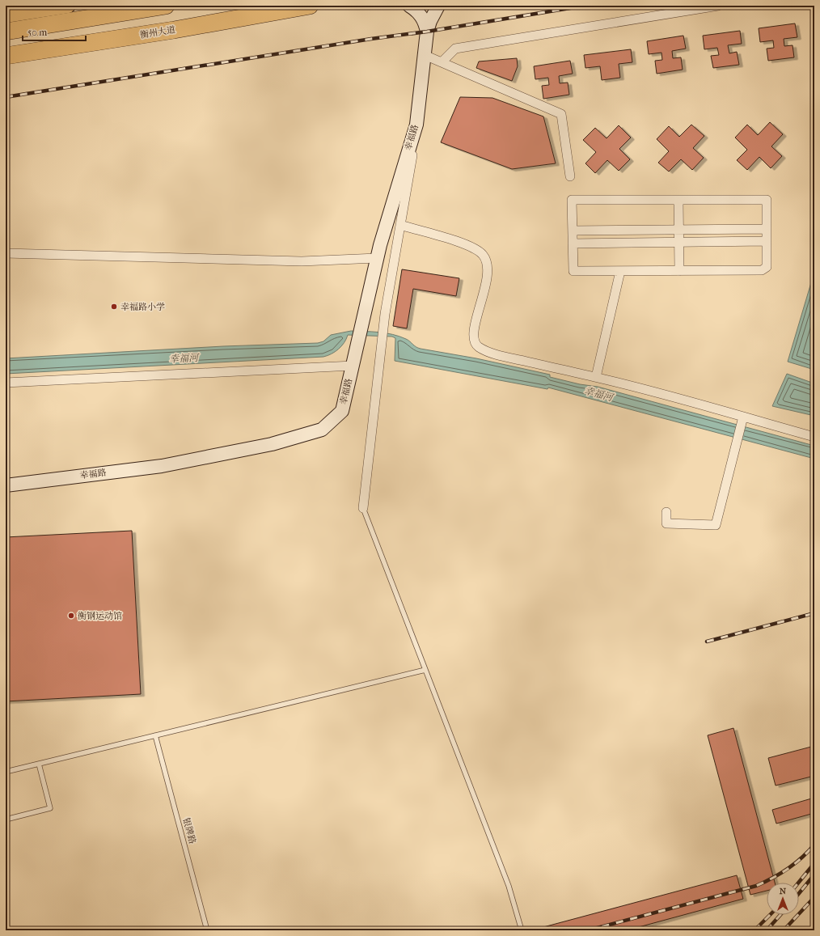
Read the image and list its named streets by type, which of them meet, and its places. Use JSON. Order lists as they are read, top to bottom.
{
  "streets": {
    "highway": ["衡州大道"],
    "street": ["幸福路"],
    "lane": ["银牌路"]
  },
  "water": ["幸福河"],
  "places": ["幸福路小学", "衡钢运动馆"],
  "scale_bar": "50 m",
  "north": "top"
}
